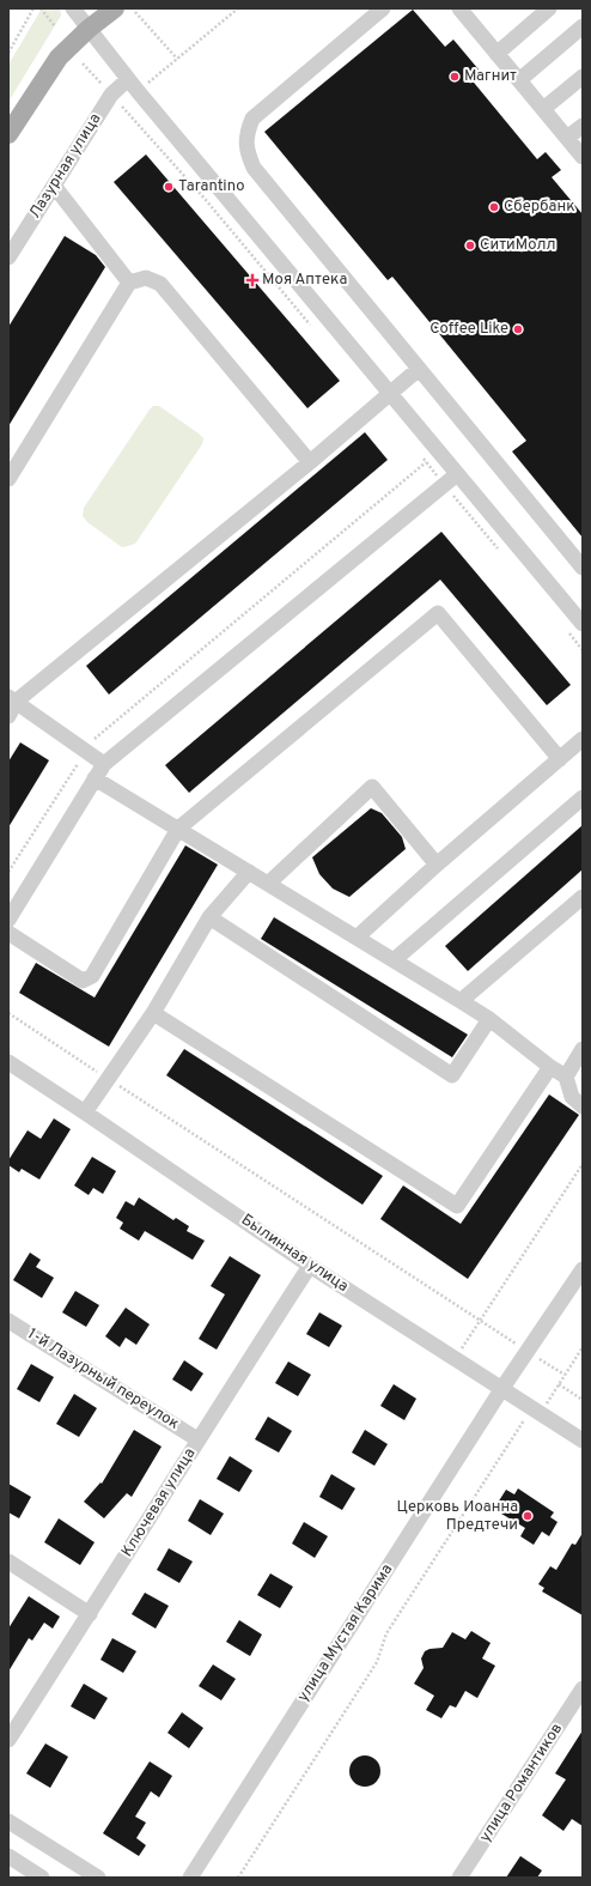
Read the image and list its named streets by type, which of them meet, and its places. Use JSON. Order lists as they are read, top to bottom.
{
  "streets": {
    "street": [
      "Лазурная улица",
      "Былинная улица",
      "1-й Лазурный переулок",
      "Ключевая улица",
      "улица Мустая Карима",
      "улица Романтиков"
    ]
  },
  "crossings": [
    ["Былинная улица", "Ключевая улица"],
    ["Былинная улица", "улица Мустая Карима"],
    ["1-й Лазурный переулок", "Ключевая улица"]
  ],
  "places": {
    "other": [
      "Магнит",
      "Tarantino",
      "Сбербанк",
      "СитиМолл",
      "Coffee Like",
      "Церковь Иоанна Предтечи"
    ],
    "health": ["Моя Аптека"]
  }
}
